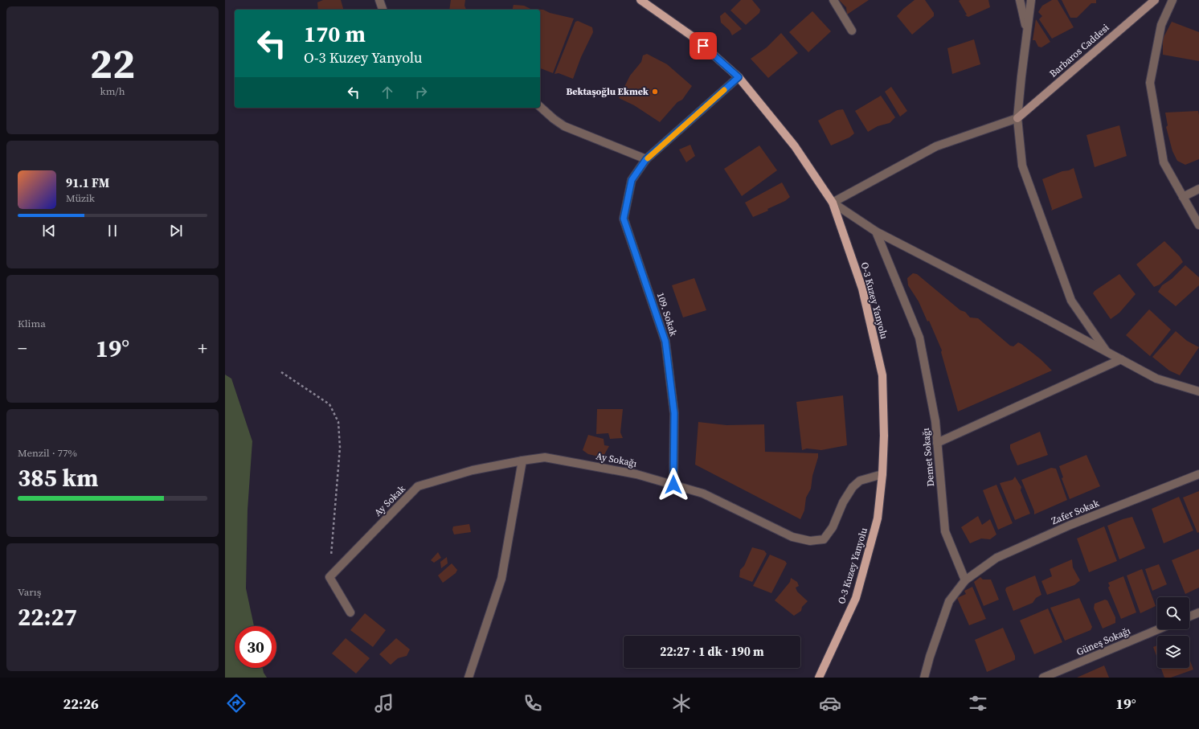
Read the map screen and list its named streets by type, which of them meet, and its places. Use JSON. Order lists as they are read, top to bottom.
{
  "streets": {
    "main road": ["O-3 Kuzey Yanyolu"],
    "street": [
      "Barbaros Caddesi",
      "109. Sokak",
      "Demet Sokağı",
      "Ay Sokağı",
      "Ay Sokak",
      "Zafer Sokak",
      "Güneş Sokağı"
    ]
  },
  "crossings": [
    ["O-3 Kuzey Yanyolu", "109. Sokak"],
    ["O-3 Kuzey Yanyolu", "Ay Sokağı"],
    ["109. Sokak", "Ay Sokağı"],
    ["Demet Sokağı", "Zafer Sokak"],
    ["Ay Sokağı", "Ay Sokak"]
  ],
  "places": ["Bektaşoğlu Ekmek"],
  "page": {
    "tile": [
      ["22", "km/h"],
      "Klima",
      ["Menzil · 77%", "385 km"],
      ["Varış", "22:27"]
    ],
    "turn": ["170 m", "O-3 Kuzey Yanyolu"],
    "song": ["91.1 FM", "Müzik"],
    "heat": ["−", "19°", "+"],
    "limit": "30",
    "trip": "22:27 · 1 dk · 190 m",
    "tabs": ["22:26", "19°"]
  }
}
